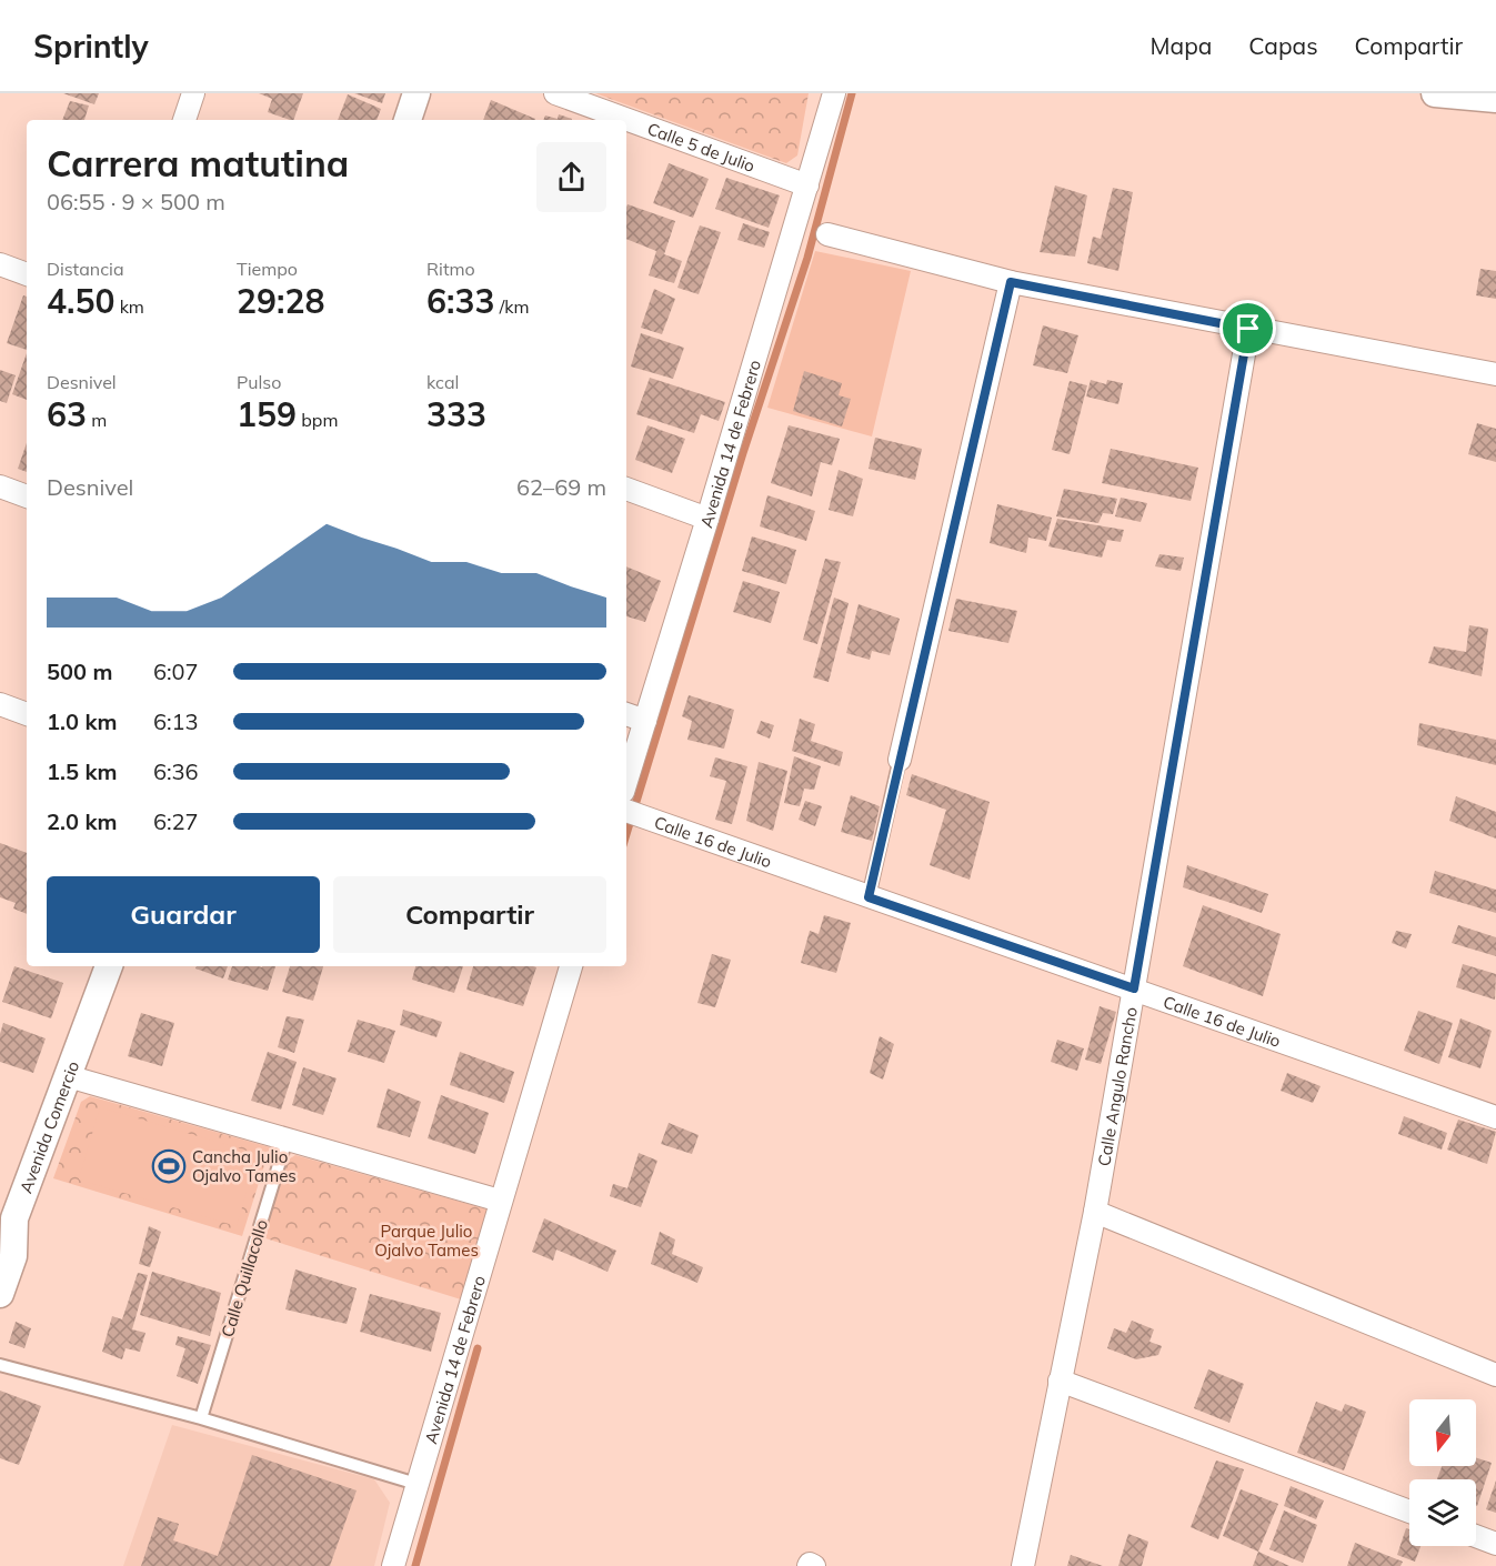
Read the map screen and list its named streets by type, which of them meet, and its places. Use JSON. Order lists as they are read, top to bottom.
{
  "streets": {
    "street": [
      "Calle 5 de Julio",
      "Avenida 14 de Febrero",
      "Calle 16 de Julio",
      "Calle Angulo Rancho",
      "Avenida Comercio"
    ],
    "lane": ["Calle Quillacollo"]
  },
  "crossings": [
    ["Calle 5 de Julio", "Avenida 14 de Febrero"],
    ["Calle 16 de Julio", "Calle Angulo Rancho"]
  ],
  "parks": ["Parque Julio Ojalvo Tames"],
  "places": {
    "sports": ["Cancha Julio Ojalvo Tames"]
  },
  "north": "bottom",
  "page": {
    "header": "Sprintly",
    "nav": ["Mapa", "Capas", "Compartir"],
    "heading": ["Carrera matutina", "06:55 · 9 × 500 m"],
    "stats": [
      ["Distancia", "4.50 km"],
      ["Tiempo", "29:28"],
      ["Ritmo", "6:33 /km"],
      ["Desnivel", "63 m"],
      ["Pulso", "159 bpm"],
      ["kcal", "333"]
    ],
    "chart": ["Desnivel", "62–69 m"],
    "list": [
      {
        "name": "500 m",
        "note": "6:07"
      },
      {
        "name": "1.0 km",
        "note": "6:13"
      },
      {
        "name": "1.5 km",
        "note": "6:36"
      },
      {
        "name": "2.0 km",
        "note": "6:27"
      }
    ],
    "buttons": ["Guardar", "Compartir"]
  }
}
